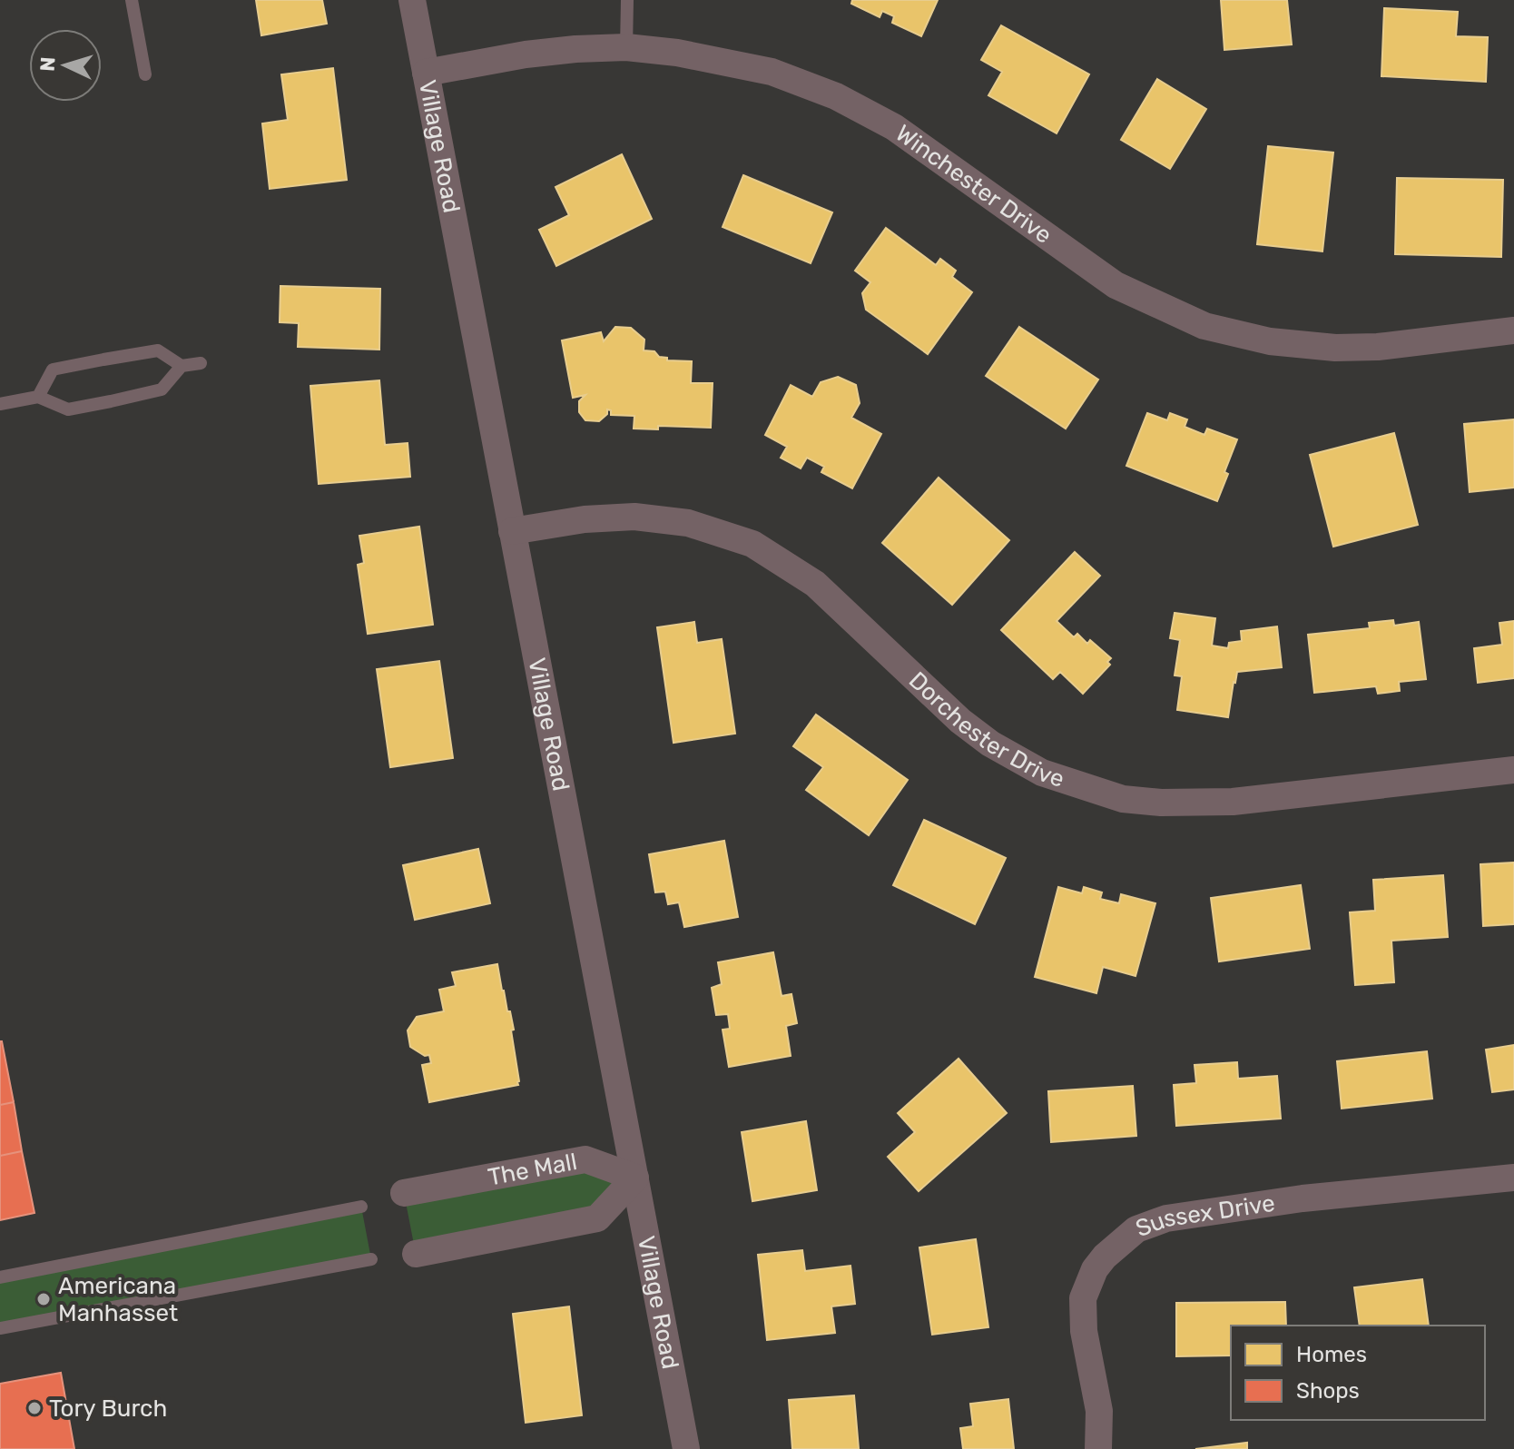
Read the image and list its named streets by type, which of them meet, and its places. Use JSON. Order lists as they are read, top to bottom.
{
  "streets": {
    "street": [
      "Village Road",
      "Winchester Drive",
      "Dorchester Drive",
      "The Mall",
      "Sussex Drive"
    ]
  },
  "crossings": [
    ["Village Road", "Winchester Drive"],
    ["Village Road", "Dorchester Drive"],
    ["Village Road", "The Mall"]
  ],
  "places": ["Americana Manhasset", "Tory Burch"],
  "legend": ["Homes", "Shops"],
  "north": "left"
}
